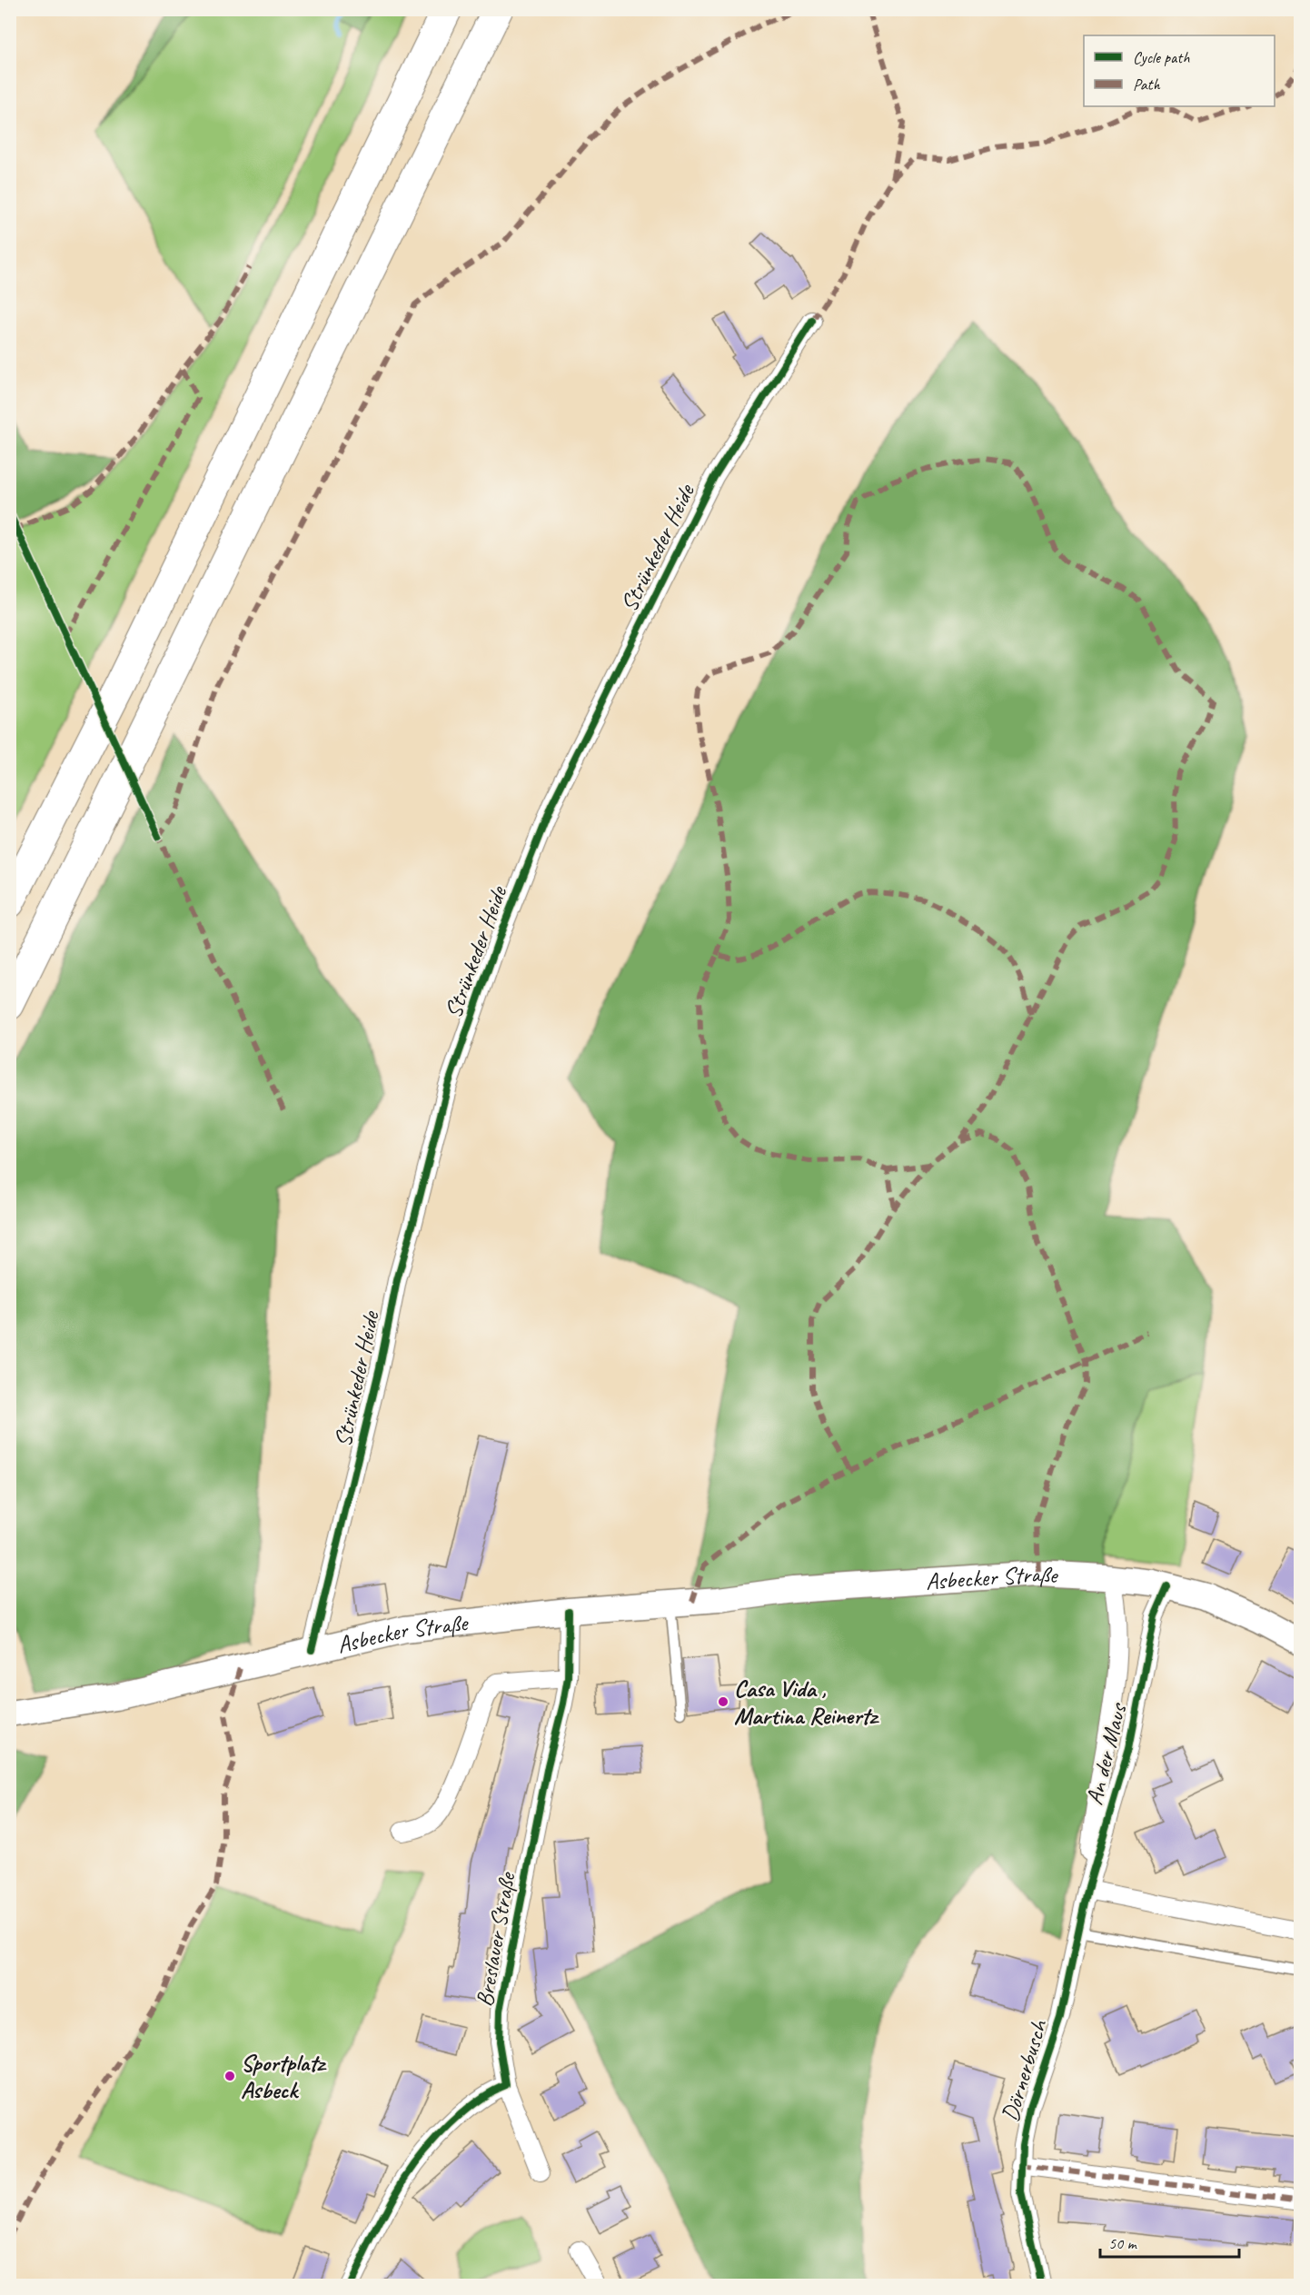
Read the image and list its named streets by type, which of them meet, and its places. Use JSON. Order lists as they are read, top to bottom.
{
  "streets": {
    "main road": ["Asbecker Straße"],
    "street": [
      "Strünkeder Heide",
      "An der Maus",
      "Breslauer Straße",
      "Dörnerbusch"
    ]
  },
  "crossings": [
    ["Strünkeder Heide", "Asbecker Straße"],
    ["Asbecker Straße", "An der Maus"],
    ["Asbecker Straße", "Breslauer Straße"],
    ["An der Maus", "Dörnerbusch"]
  ],
  "places": ["Casa Vida , Martina Reinertz", "Sportplatz Asbeck"],
  "legend": ["Cycle path", "Path"],
  "scale_bar": "50 m"
}
